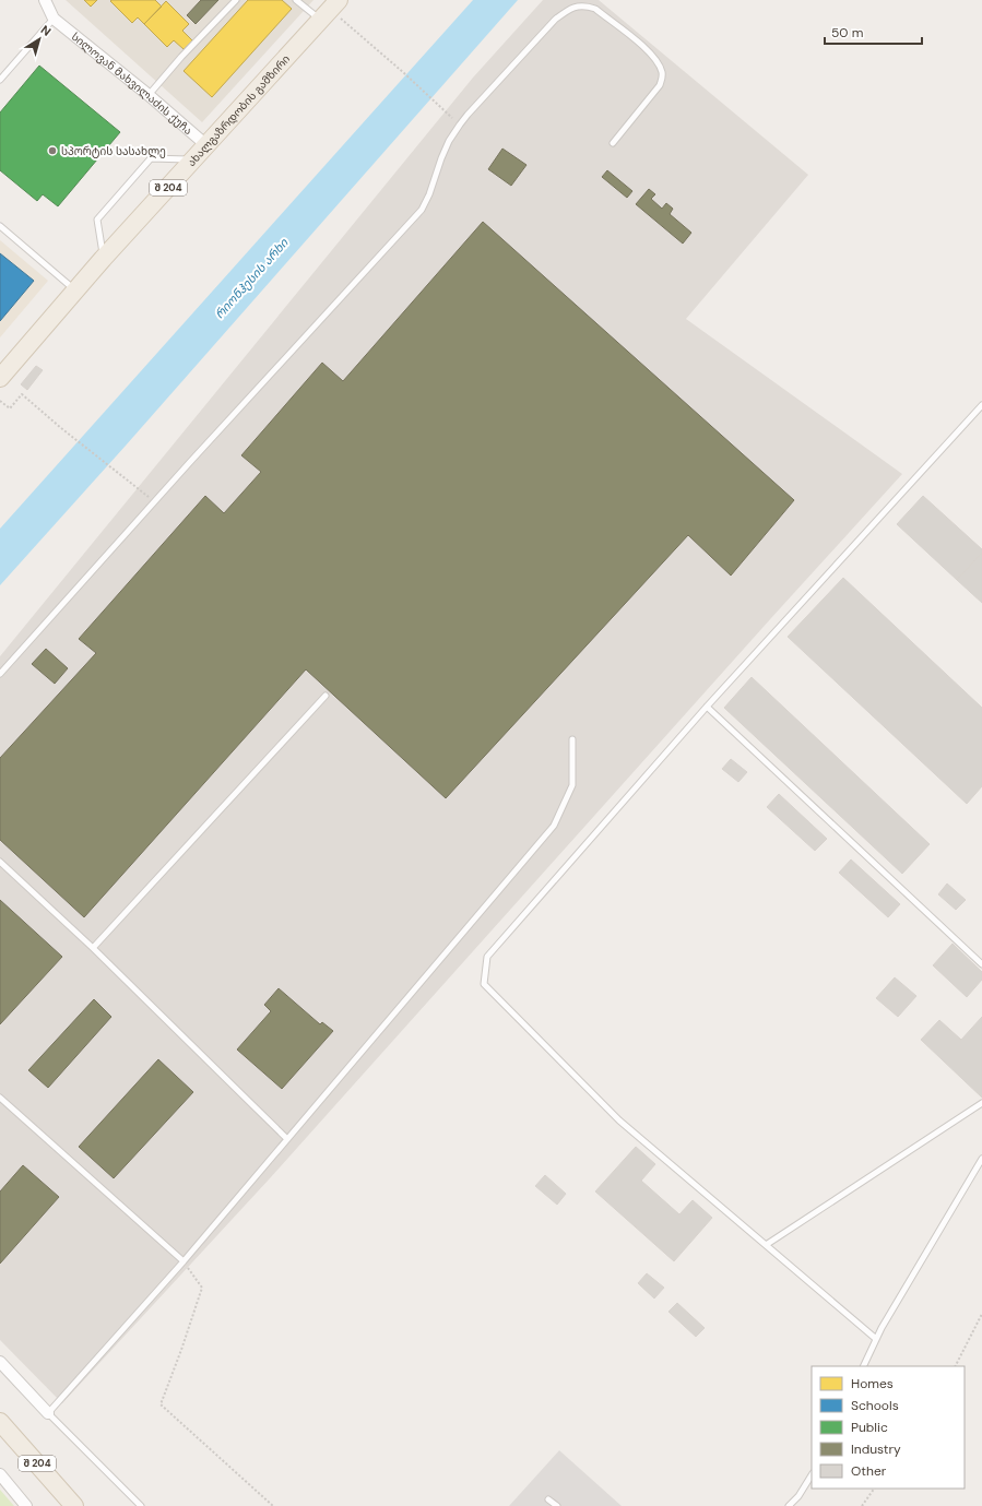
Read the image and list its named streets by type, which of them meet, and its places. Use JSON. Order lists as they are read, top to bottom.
{
  "streets": {
    "main road": ["ახალგაზრდობის გამზირი", "შ 204"],
    "street": ["სილოვან მახვილაძის ქუჩა"]
  },
  "crossings": [
    ["სილოვან მახვილაძის ქუჩა", "ახალგაზრდობის გამზირი"]
  ],
  "water": ["რიონჰესის არხი"],
  "places": ["სპორტის სასახლე"],
  "legend": [
    "Homes",
    "Schools",
    "Public",
    "Industry",
    "Other"
  ],
  "scale_bar": "50 m",
  "north": "top right"
}
